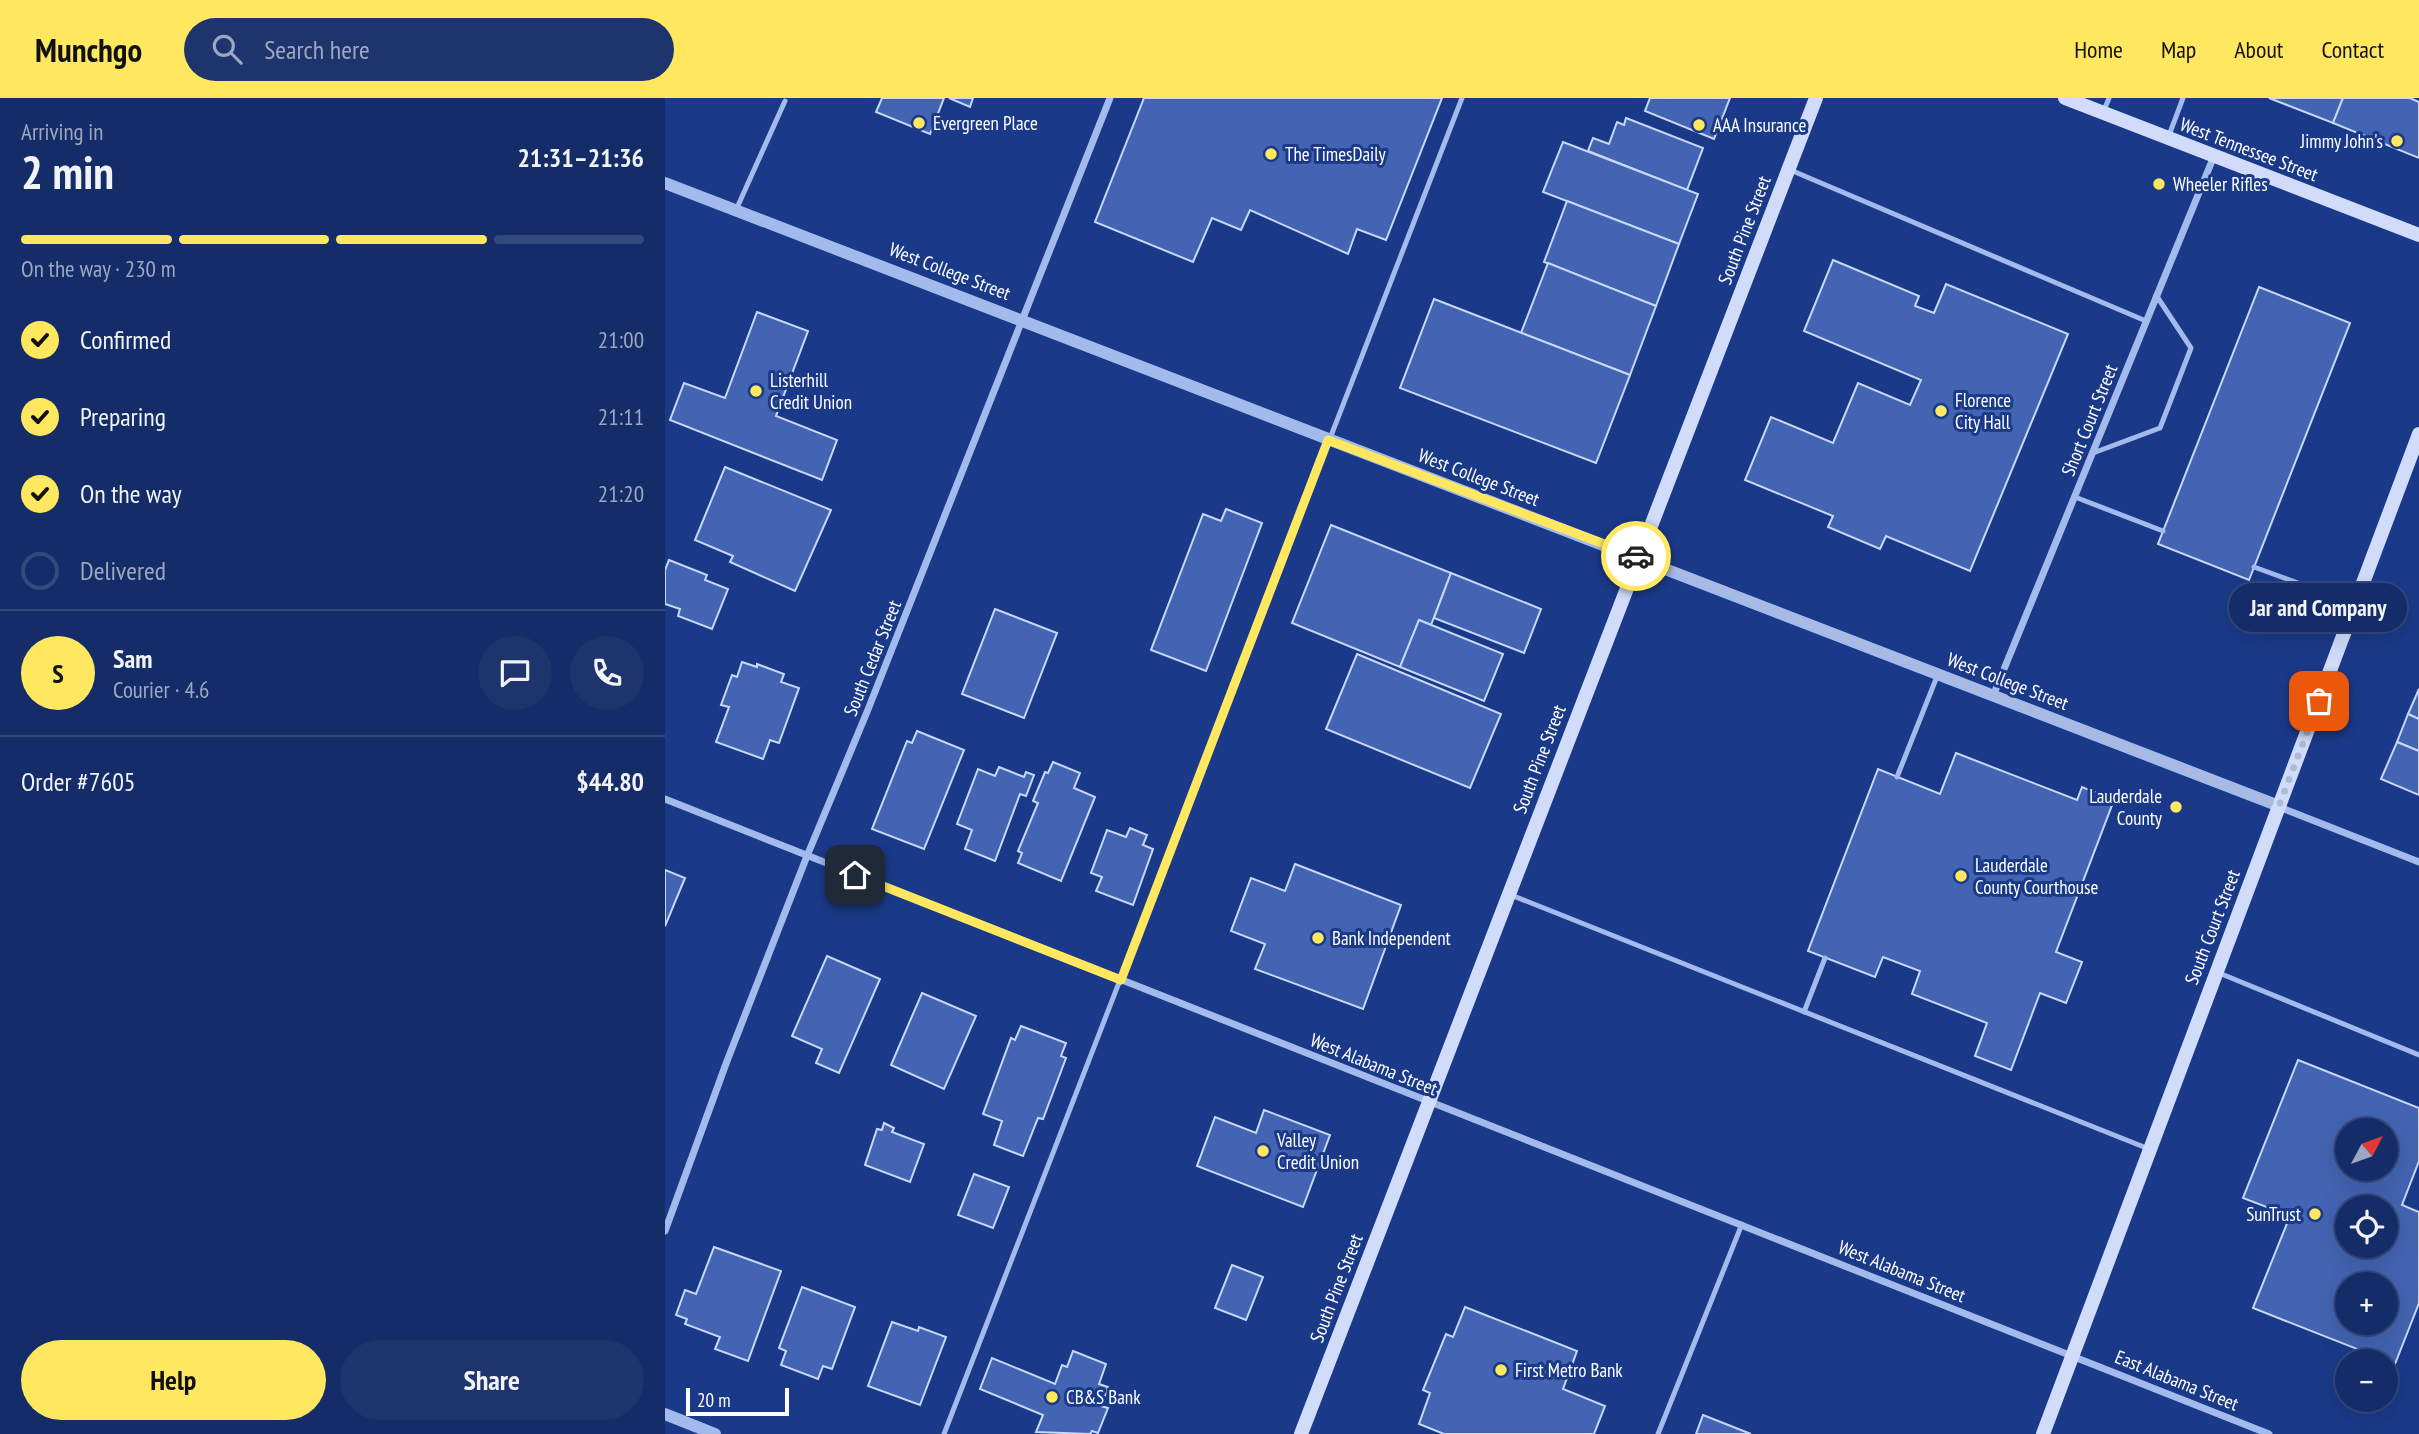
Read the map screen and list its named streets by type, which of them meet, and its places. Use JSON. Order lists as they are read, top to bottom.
{
  "streets": {
    "main road": ["West Tennessee Street", "South Pine Street", "South Court Street"],
    "street": [
      "West College Street",
      "Short Court Street",
      "South Cedar Street",
      "West Alabama Street",
      "East Alabama Street"
    ]
  },
  "crossings": [
    ["West Tennessee Street", "Short Court Street"],
    ["South Pine Street", "West College Street"],
    ["South Pine Street", "West Alabama Street"],
    ["West College Street", "Short Court Street"],
    ["West College Street", "South Cedar Street"],
    ["West College Street", "South Court Street"],
    ["South Cedar Street", "West Alabama Street"],
    ["South Court Street", "West Alabama Street"],
    ["South Court Street", "East Alabama Street"],
    ["West Alabama Street", "East Alabama Street"]
  ],
  "places": [
    "Evergreen Place",
    "AAA Insurance",
    "Jimmy John's",
    "The TimesDaily",
    "Wheeler Rifles",
    "Listerhill Credit Union",
    "Florence City Hall",
    "Jar and Company",
    "Lauderdale County",
    "Lauderdale County Courthouse",
    "Bank Independent",
    "Valley Credit Union",
    "SunTrust",
    "First Metro Bank",
    "CB&S Bank"
  ],
  "scale_bar": "20 m",
  "north": "top right",
  "page": {
    "header": "Munchgo",
    "search": "Search here",
    "nav": [
      "Home",
      "Map",
      "About",
      "Contact"
    ],
    "heading": ["2 min", "Arriving in", "21:31–21:36"],
    "panel": [
      "Sam",
      "Courier · 4.6",
      "Order #7605",
      "$44.80"
    ],
    "bar": "On the way · 230 m",
    "list": [
      ["Confirmed", "21:00"],
      ["Preparing", "21:11"],
      ["On the way", "21:20"],
      "Delivered"
    ],
    "bubble": "Jar and Company",
    "round": "S",
    "map_buttons": ["+", "−"],
    "buttons": ["Help", "Share"],
    "scale": "20 m"
  }
}
